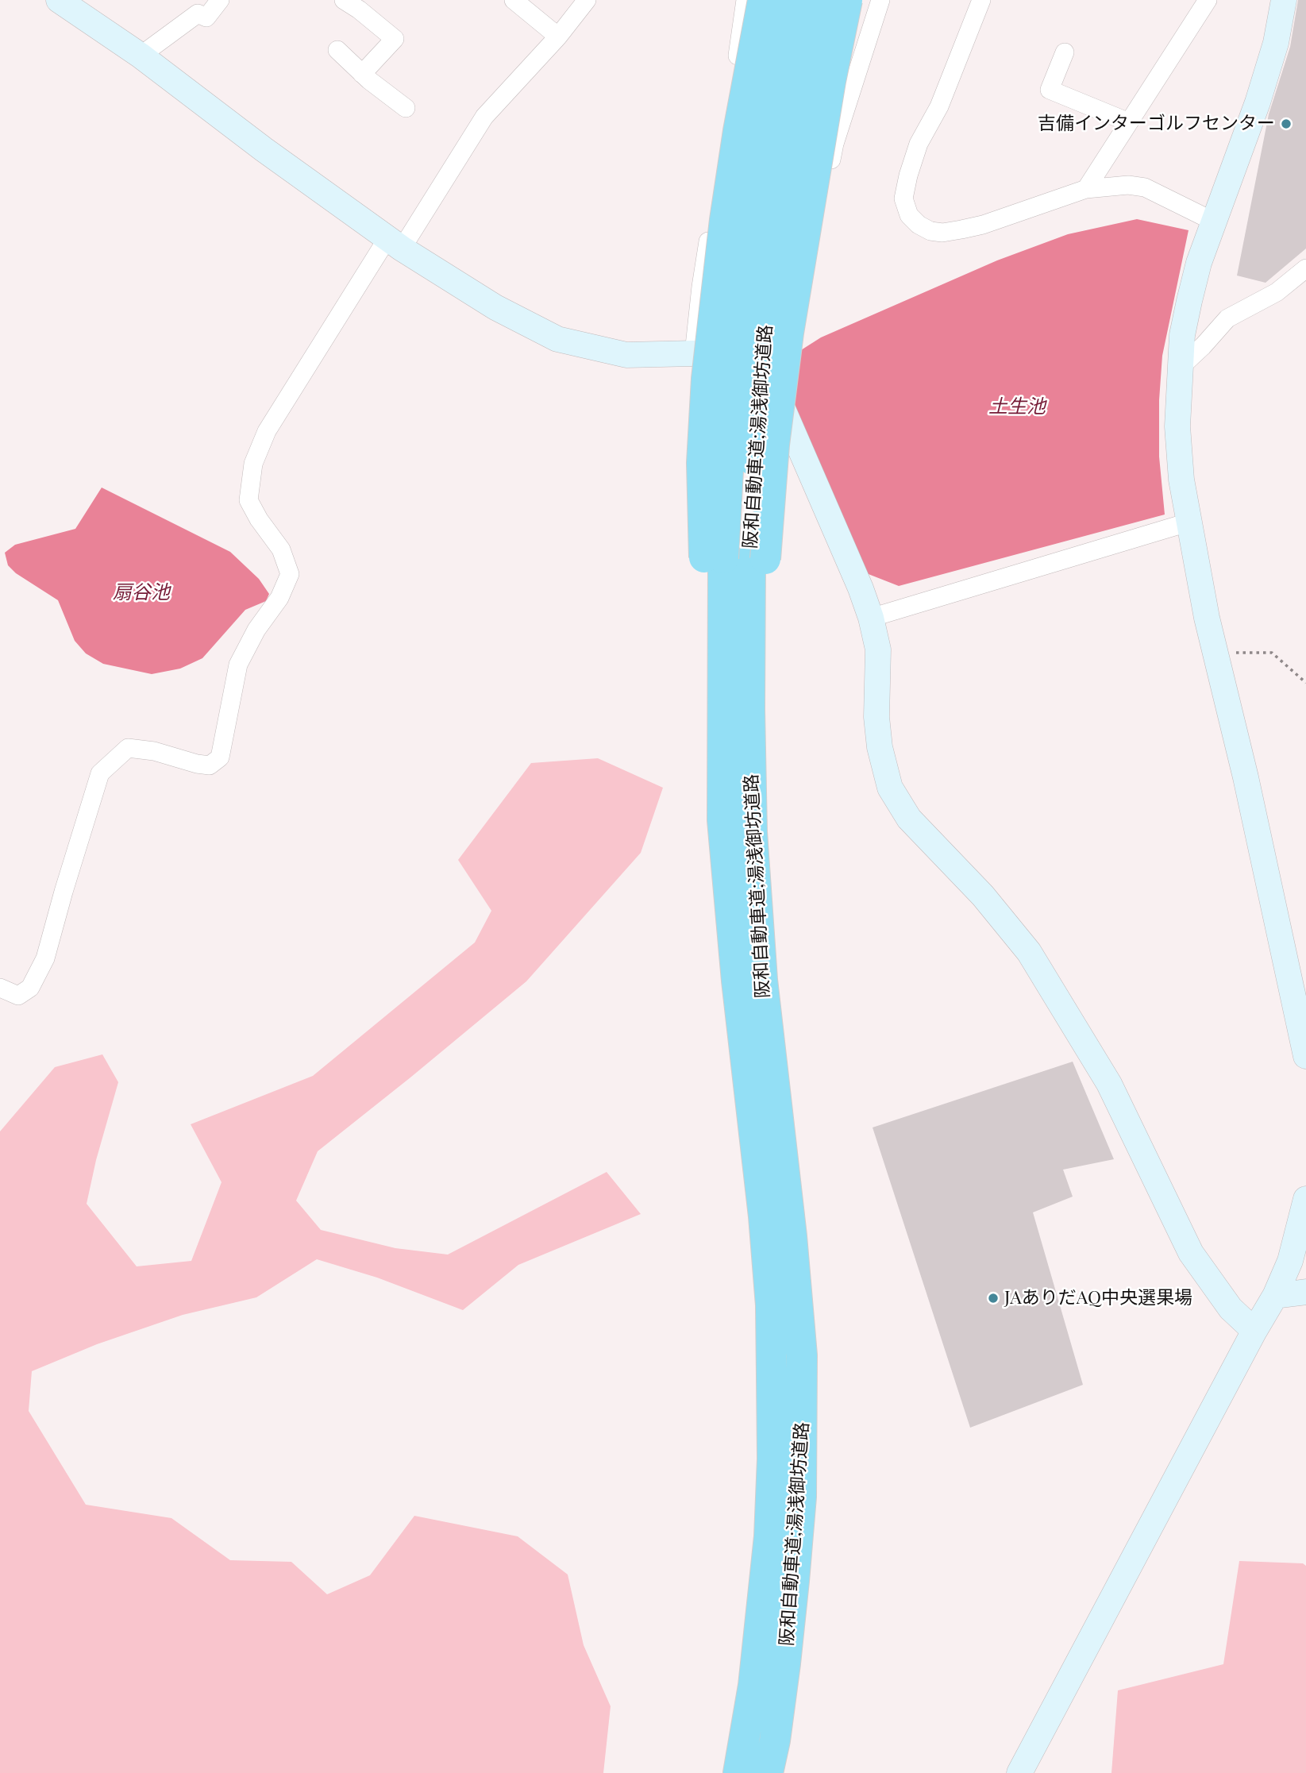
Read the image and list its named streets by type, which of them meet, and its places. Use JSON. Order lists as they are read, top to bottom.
{
  "streets": {
    "highway": ["阪和自動車道;湯浅御坊道路"]
  },
  "water": ["土生池", "扇谷池"],
  "places": ["吉備インターゴルフセンター", "JAありだAQ中央選果場"]
}
